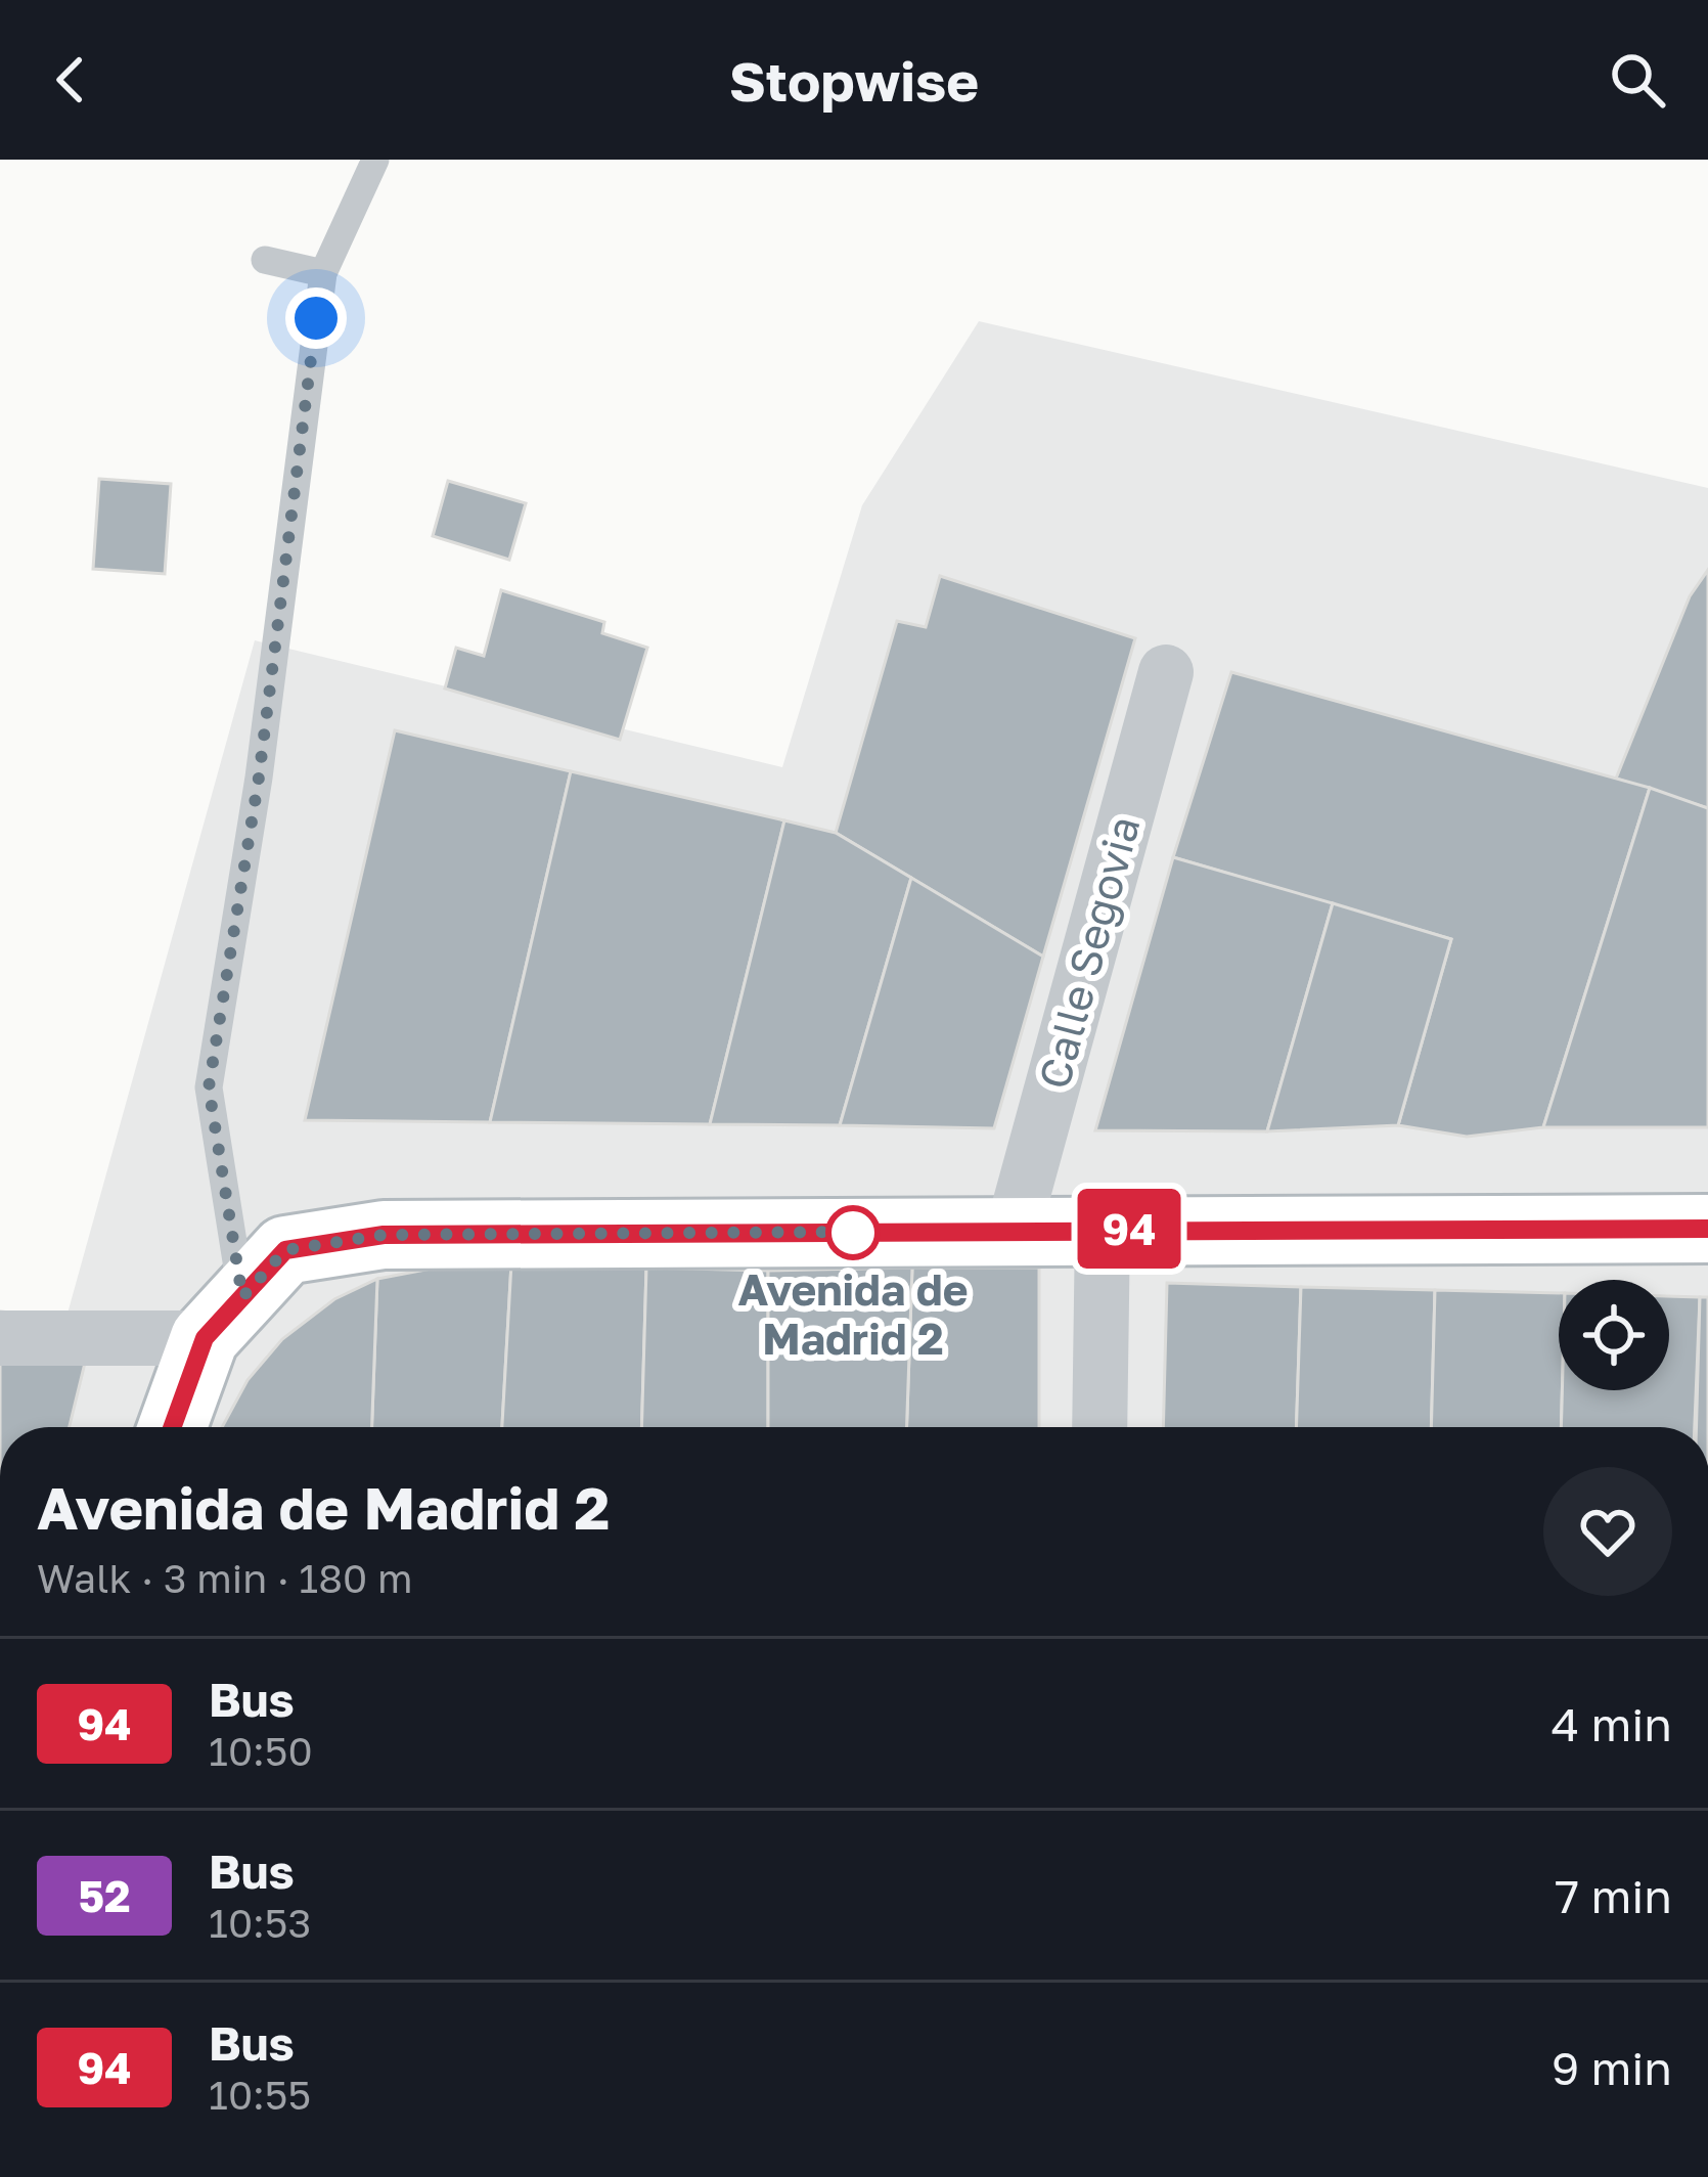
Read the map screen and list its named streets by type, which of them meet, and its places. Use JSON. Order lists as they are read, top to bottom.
{
  "streets": {
    "street": ["Calle Segovia"]
  },
  "places": ["Avenida de Madrid 2"],
  "lines": ["bus line 94"],
  "page": {
    "header": "Stopwise",
    "on_map": "94",
    "heading": ["Avenida de Madrid 2", "Walk · 3 min · 180 m"],
    "list": [
      {
        "mark": "94",
        "name": "Bus",
        "note": "10:50",
        "value": "4 min"
      },
      {
        "mark": "52",
        "name": "Bus",
        "note": "10:53",
        "value": "7 min"
      },
      {
        "mark": "94",
        "name": "Bus",
        "note": "10:55",
        "value": "9 min"
      }
    ]
  }
}
